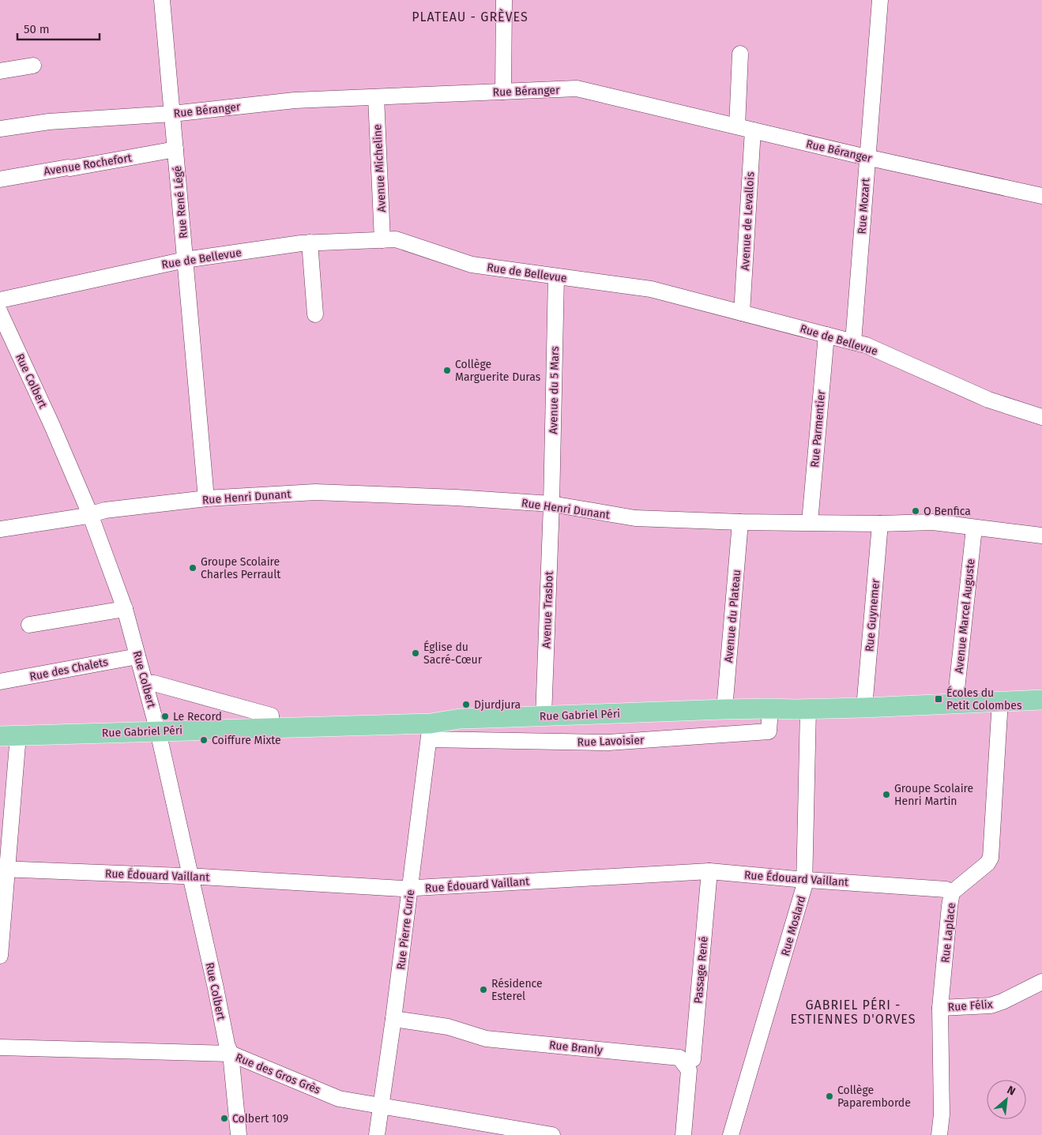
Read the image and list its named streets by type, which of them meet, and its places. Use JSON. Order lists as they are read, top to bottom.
{
  "streets": {
    "main road": ["Rue Gabriel Péri"],
    "street": [
      "Rue Béranger",
      "Avenue Rochefort",
      "Avenue Micheline",
      "Rue René Légé",
      "Rue Mozart",
      "Avenue de Levallois",
      "Rue de Bellevue",
      "Rue Colbert",
      "Avenue du 5 Mars",
      "Rue Parmentier",
      "Rue Henri Dunant",
      "Avenue Trasbot",
      "Rue Guynemer",
      "Avenue du Plateau",
      "Avenue Marcel Auguste",
      "Rue des Chalets",
      "Rue Lavoisier",
      "Rue Édouard Vaillant",
      "Rue Moslard",
      "Rue Pierre Curie",
      "Rue Laplace",
      "Passage René",
      "Rue Félix",
      "Rue Branly",
      "Rue des Gros Grès"
    ]
  },
  "crossings": [
    ["Rue Béranger", "Avenue Micheline"],
    ["Rue Béranger", "Rue René Légé"],
    ["Rue Béranger", "Rue Mozart"],
    ["Rue Béranger", "Avenue de Levallois"],
    ["Avenue Rochefort", "Rue René Légé"],
    ["Avenue Micheline", "Rue de Bellevue"],
    ["Rue René Légé", "Rue de Bellevue"],
    ["Rue René Légé", "Rue Henri Dunant"],
    ["Rue Mozart", "Rue de Bellevue"],
    ["Avenue de Levallois", "Rue de Bellevue"],
    ["Rue de Bellevue", "Avenue du 5 Mars"],
    ["Rue de Bellevue", "Rue Parmentier"],
    ["Rue Colbert", "Rue Henri Dunant"],
    ["Rue Colbert", "Rue des Chalets"],
    ["Rue Colbert", "Rue Gabriel Péri"],
    ["Rue Colbert", "Rue Édouard Vaillant"],
    ["Rue Colbert", "Rue des Gros Grès"],
    ["Avenue du 5 Mars", "Rue Henri Dunant"],
    ["Avenue du 5 Mars", "Avenue Trasbot"],
    ["Rue Parmentier", "Rue Henri Dunant"],
    ["Rue Henri Dunant", "Avenue Trasbot"],
    ["Rue Henri Dunant", "Rue Guynemer"],
    ["Rue Henri Dunant", "Avenue du Plateau"],
    ["Rue Henri Dunant", "Avenue Marcel Auguste"],
    ["Avenue Trasbot", "Rue Gabriel Péri"],
    ["Avenue Trasbot", "Rue Lavoisier"],
    ["Rue Guynemer", "Rue Gabriel Péri"],
    ["Avenue du Plateau", "Rue Gabriel Péri"],
    ["Avenue Marcel Auguste", "Rue Gabriel Péri"],
    ["Rue Gabriel Péri", "Rue Lavoisier"],
    ["Rue Gabriel Péri", "Rue Moslard"],
    ["Rue Gabriel Péri", "Rue Pierre Curie"],
    ["Rue Gabriel Péri", "Rue Laplace"],
    ["Rue Lavoisier", "Rue Pierre Curie"],
    ["Rue Édouard Vaillant", "Rue Moslard"],
    ["Rue Édouard Vaillant", "Rue Pierre Curie"],
    ["Rue Édouard Vaillant", "Rue Laplace"],
    ["Rue Édouard Vaillant", "Passage René"],
    ["Rue Pierre Curie", "Rue Branly"],
    ["Rue Pierre Curie", "Rue des Gros Grès"],
    ["Rue Laplace", "Rue Félix"],
    ["Passage René", "Rue Branly"]
  ],
  "districts": ["PLATEAU - GRÈVES", "GABRIEL PÉRI - ESTIENNES D'ORVES"],
  "places": {
    "other": [
      "Collège Marguerite Duras",
      "O Benfica",
      "Groupe Scolaire Charles Perrault",
      "Église du Sacré-Cœur",
      "Djurdjura",
      "Le Record",
      "Coiffure Mixte",
      "Groupe Scolaire Henri Martin",
      "Résidence Esterel",
      "Collège Paparemborde",
      "Colbert 109"
    ],
    "transit": ["Écoles du Petit Colombes"]
  },
  "scale_bar": "50 m",
  "north": "top right"
}
